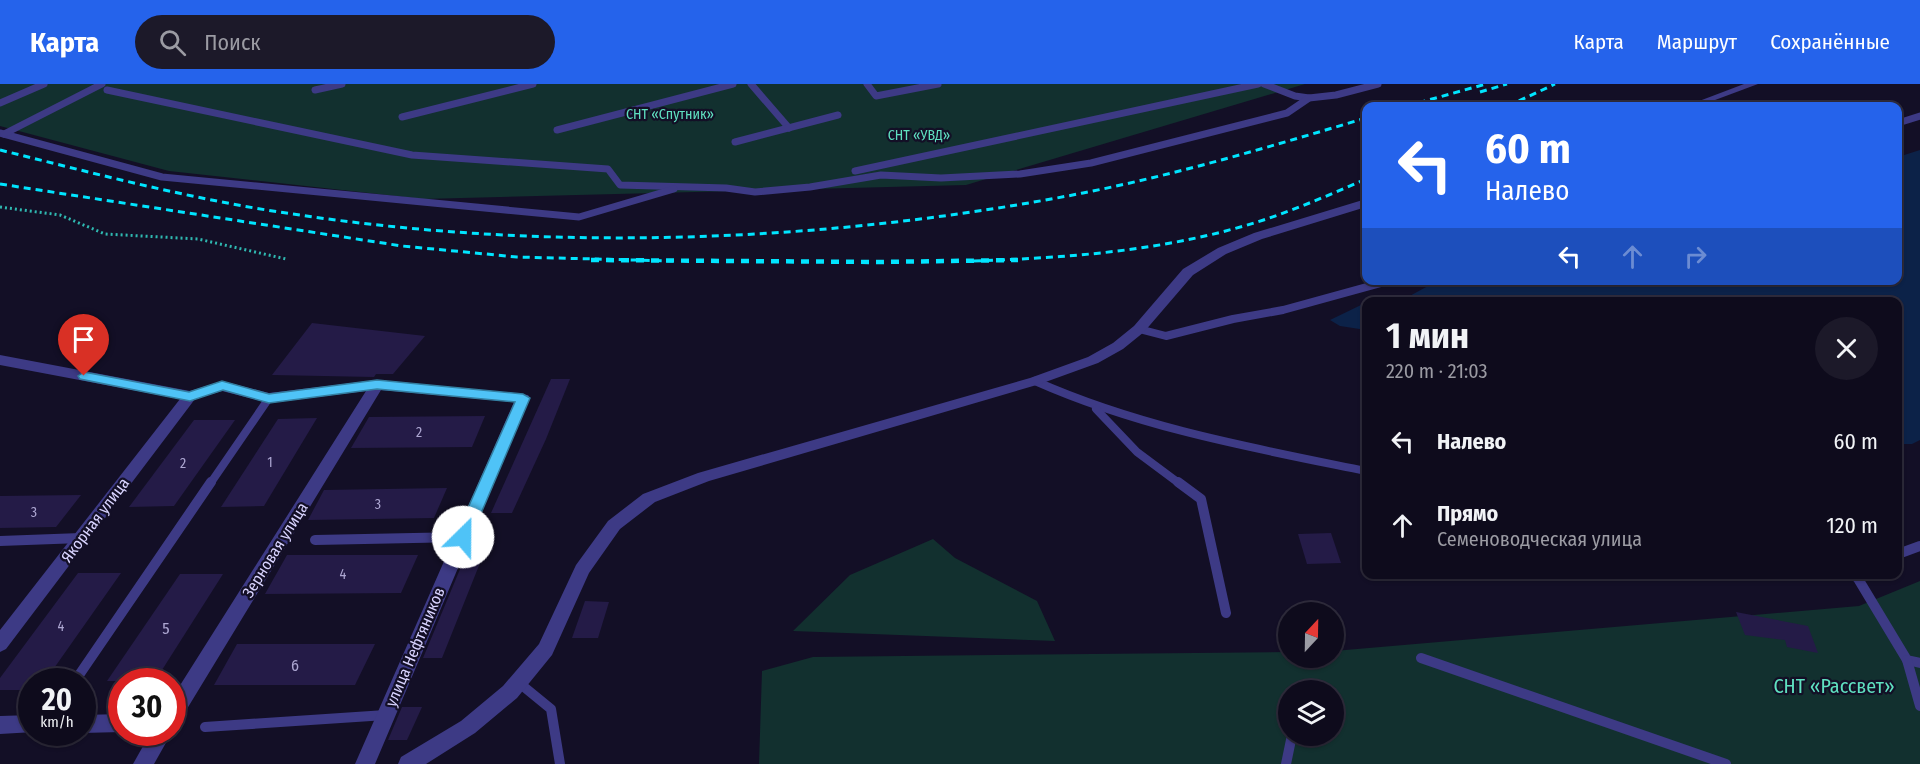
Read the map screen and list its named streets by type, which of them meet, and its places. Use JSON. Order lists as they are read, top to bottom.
{
  "streets": {
    "street": ["Якорная улица", "Зерновая улица", "улица Нефтяников"]
  },
  "crossings": [
    ["Зерновая улица", "улица Нефтяников"]
  ],
  "parks": ["СНТ «Спутник»", "СНТ «УВД»", "СНТ «Рассвет»"],
  "house_numbers": [
    "2",
    "1",
    "2",
    "3",
    "3",
    "4",
    "4",
    "5",
    "6"
  ],
  "north": "top",
  "page": {
    "header": "Карта",
    "search": "Поиск",
    "nav": ["Карта", "Маршрут", "Сохранённые"],
    "turn": ["60 m", "Налево"],
    "heading": ["1 мин", "220 m · 21:03"],
    "list": [
      {
        "name": "Налево",
        "value": "60 m"
      },
      {
        "name": "Прямо",
        "note": "Семеноводческая улица",
        "value": "120 m"
      }
    ],
    "speed": "20 km/h",
    "limit": "30"
  }
}
